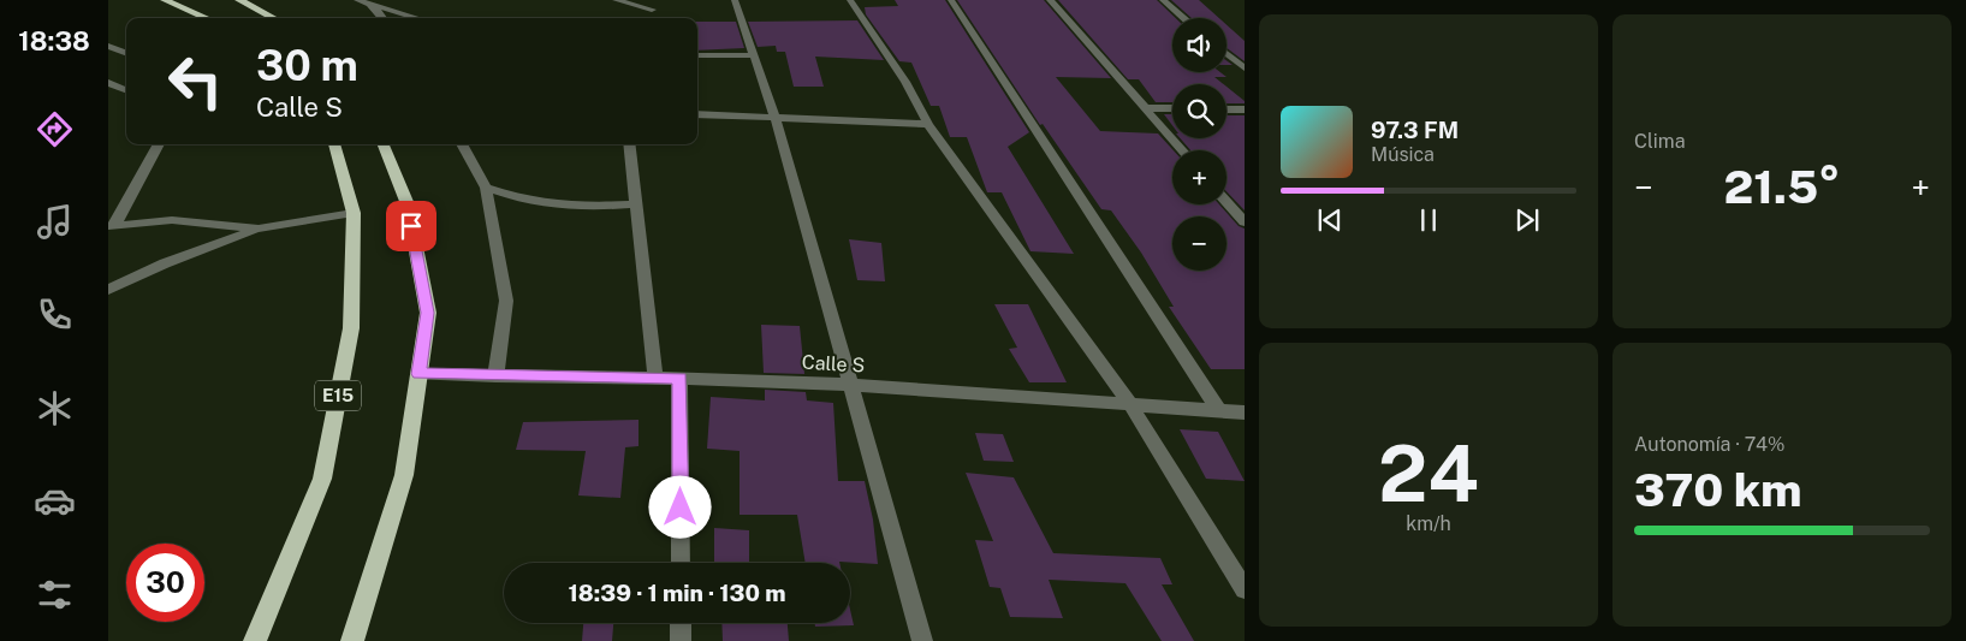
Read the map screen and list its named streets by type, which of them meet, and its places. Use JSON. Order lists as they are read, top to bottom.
{
  "streets": {
    "highway": ["E15"],
    "street": ["Calle S"]
  },
  "page": {
    "tabs": "18:38",
    "tile": [
      "Clima",
      ["24", "km/h"],
      ["Autonomía · 74%", "370 km"]
    ],
    "map_buttons": ["+", "−"],
    "turn": ["30 m", "Calle S"],
    "song": ["97.3 FM", "Música"],
    "heat": ["−", "21.5°", "+"],
    "limit": "30",
    "trip": "18:39 · 1 min · 130 m"
  }
}
